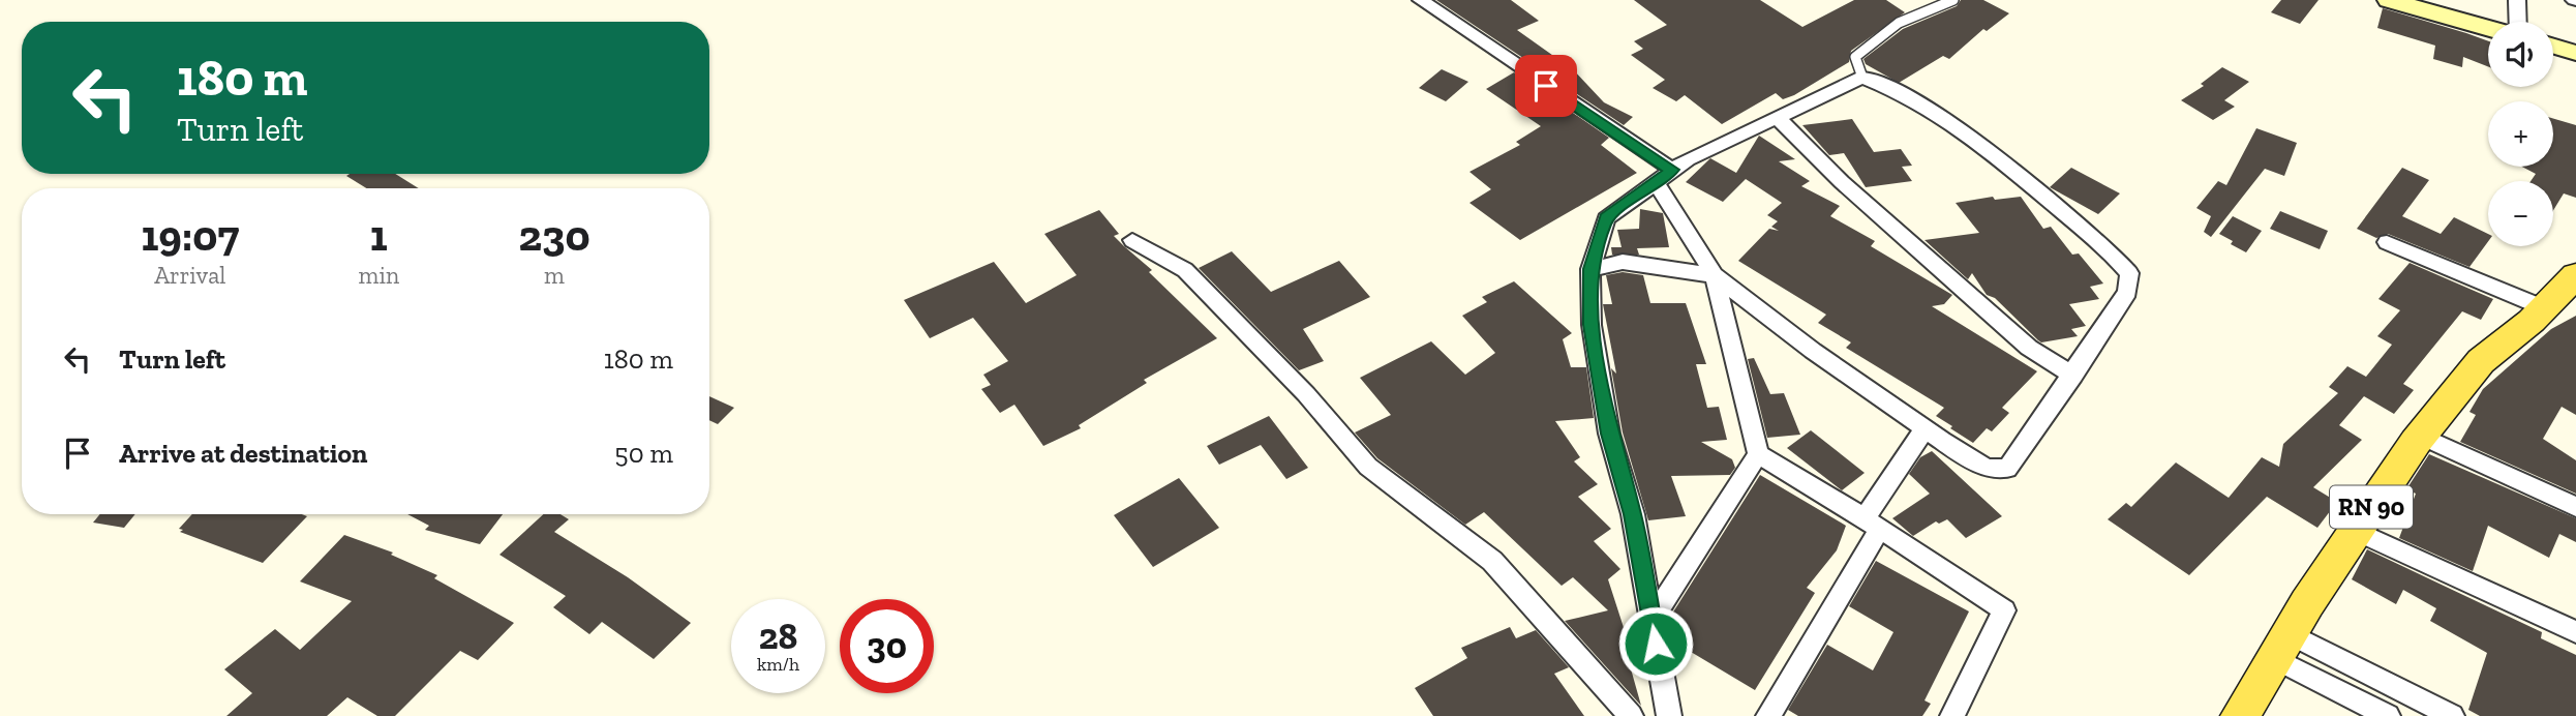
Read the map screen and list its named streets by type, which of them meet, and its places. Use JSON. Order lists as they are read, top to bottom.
{
  "streets": {
    "main road": ["RN 90"]
  },
  "page": {
    "map_buttons": ["+", "−"],
    "turn": ["180 m", "Turn left"],
    "eta": [
      "19:07",
      "Arrival",
      "1",
      "min",
      "230",
      "m"
    ],
    "list": [
      {
        "name": "Turn left",
        "value": "180 m"
      },
      {
        "name": "Arrive at destination",
        "value": "50 m"
      }
    ],
    "speed": "28 km/h",
    "limit": "30"
  }
}
